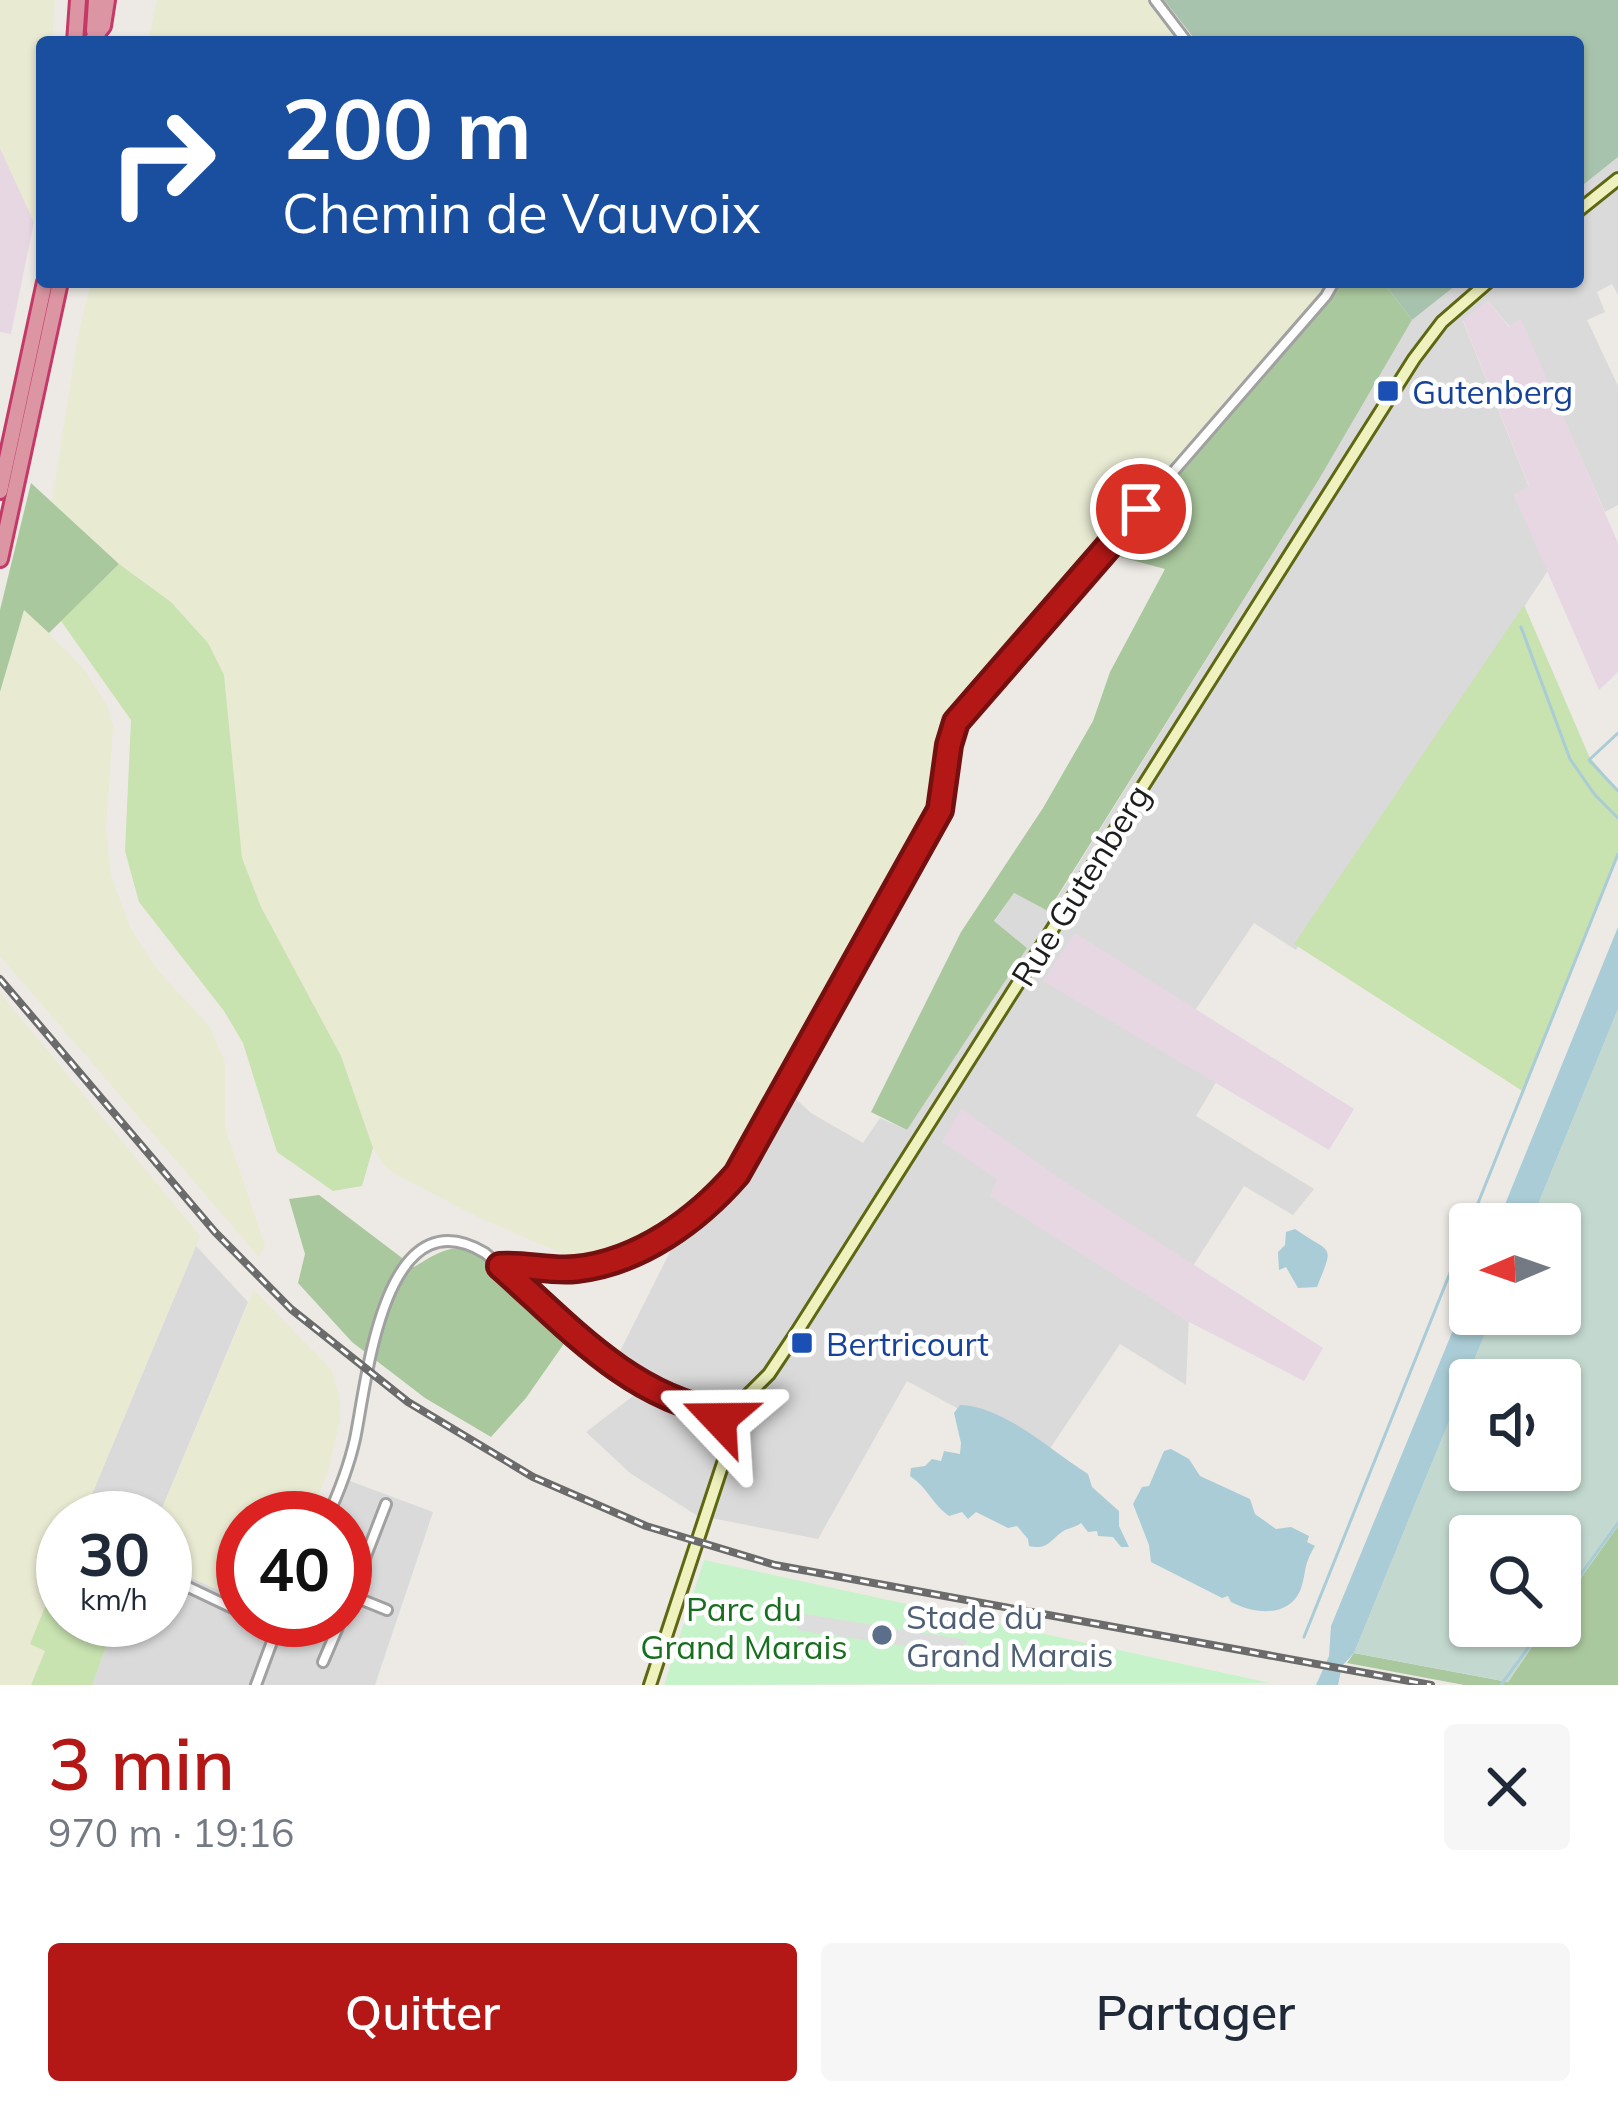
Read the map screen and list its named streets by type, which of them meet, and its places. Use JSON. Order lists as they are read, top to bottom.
{
  "streets": {
    "street": ["Rue Gutenberg"]
  },
  "parks": ["Parc du Grand Marais"],
  "places": {
    "transit": ["Gutenberg", "Bertricourt"],
    "other": ["Stade du Grand Marais"]
  },
  "north": "left",
  "page": {
    "turn": ["200 m", "Chemin de Vauvoix"],
    "speed": "30 km/h",
    "limit": "40",
    "heading": ["3 min", "970 m · 19:16"],
    "buttons": ["Quitter", "Partager"]
  }
}
